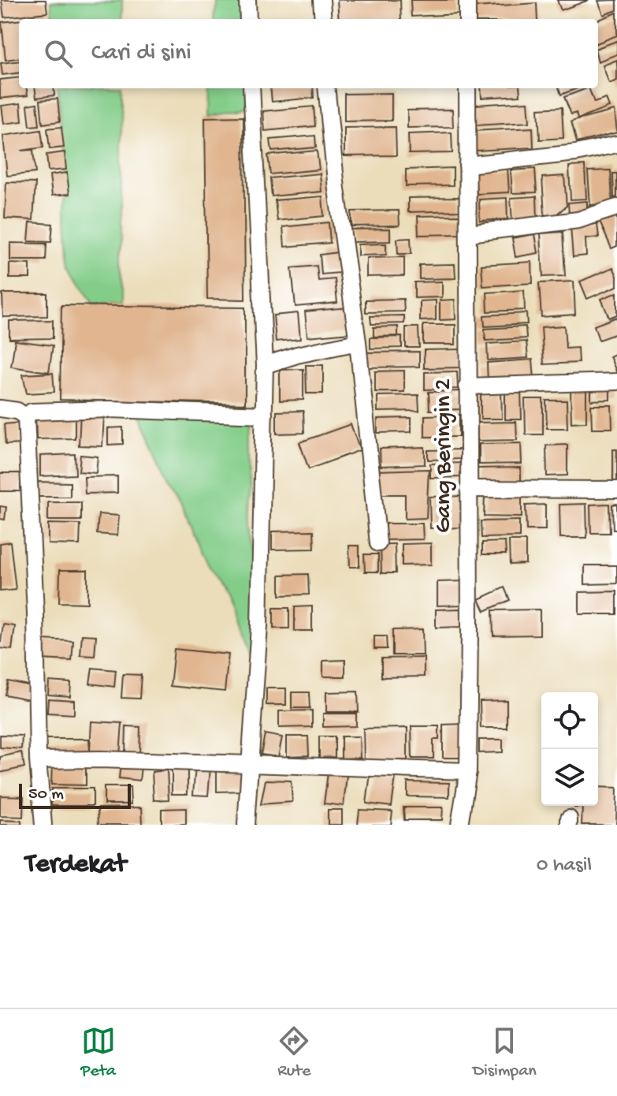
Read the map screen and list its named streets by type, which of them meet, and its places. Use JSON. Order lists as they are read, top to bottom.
{
  "streets": {
    "street": ["Gang Beringin 2"]
  },
  "scale_bar": "50 m",
  "page": {
    "search": "Cari di sini",
    "scale": "50 m",
    "heading": ["Terdekat", "0 hasil"],
    "nav": ["Peta", "Rute", "Disimpan"]
  }
}
